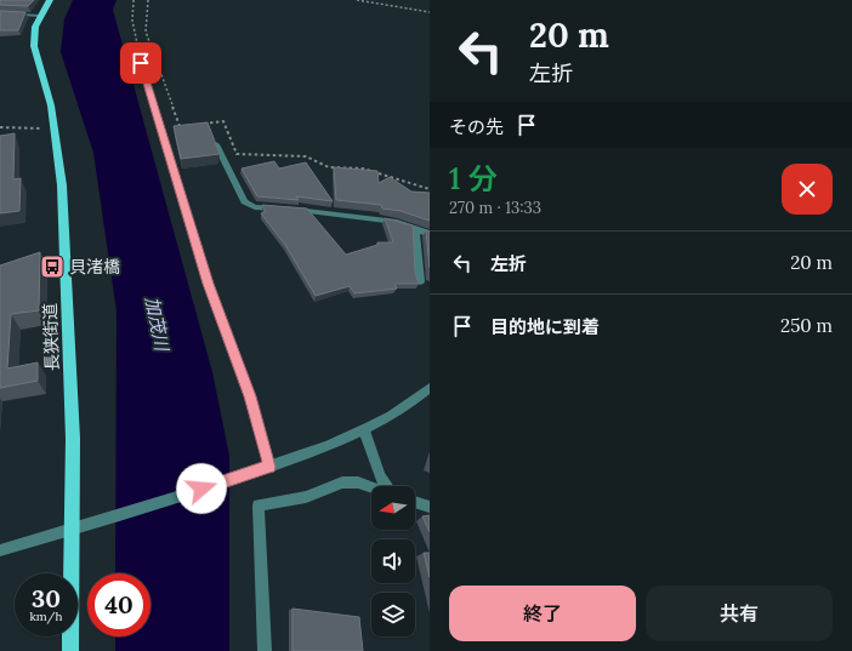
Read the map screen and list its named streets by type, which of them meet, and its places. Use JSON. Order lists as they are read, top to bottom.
{
  "streets": {
    "main road": ["長狭街道"]
  },
  "water": ["加茂川"],
  "places": {
    "bus stop": ["貝渚橋"]
  },
  "north": "left",
  "page": {
    "turn": ["20 m", "左折"],
    "then": "その先",
    "heading": ["1 分", "270 m · 13:33"],
    "list": [
      {
        "name": "左折",
        "value": "20 m"
      },
      {
        "name": "目的地に到着",
        "value": "250 m"
      }
    ],
    "speed": "30 km/h",
    "limit": "40",
    "buttons": ["終了", "共有"]
  }
}
